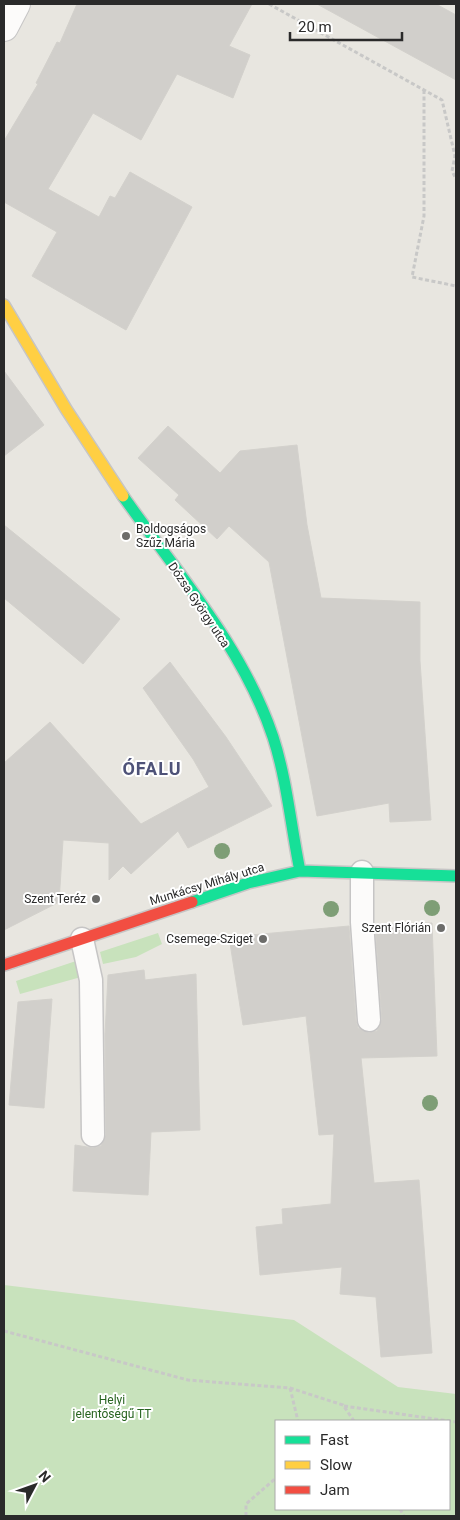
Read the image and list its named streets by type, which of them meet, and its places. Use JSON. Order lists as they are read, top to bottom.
{
  "streets": {
    "street": ["Dózsa György utca", "Munkácsy Mihály utca"]
  },
  "crossings": [
    ["Dózsa György utca", "Munkácsy Mihály utca"]
  ],
  "districts": ["ÓFALU"],
  "parks": ["Helyi jelentőségű TT"],
  "places": [
    "Boldogságos Szűz Mária",
    "Szent Teréz",
    "Szent Flórián",
    "Csemege-Sziget"
  ],
  "legend": ["Fast", "Slow", "Jam"],
  "scale_bar": "20 m",
  "north": "top right"
}
